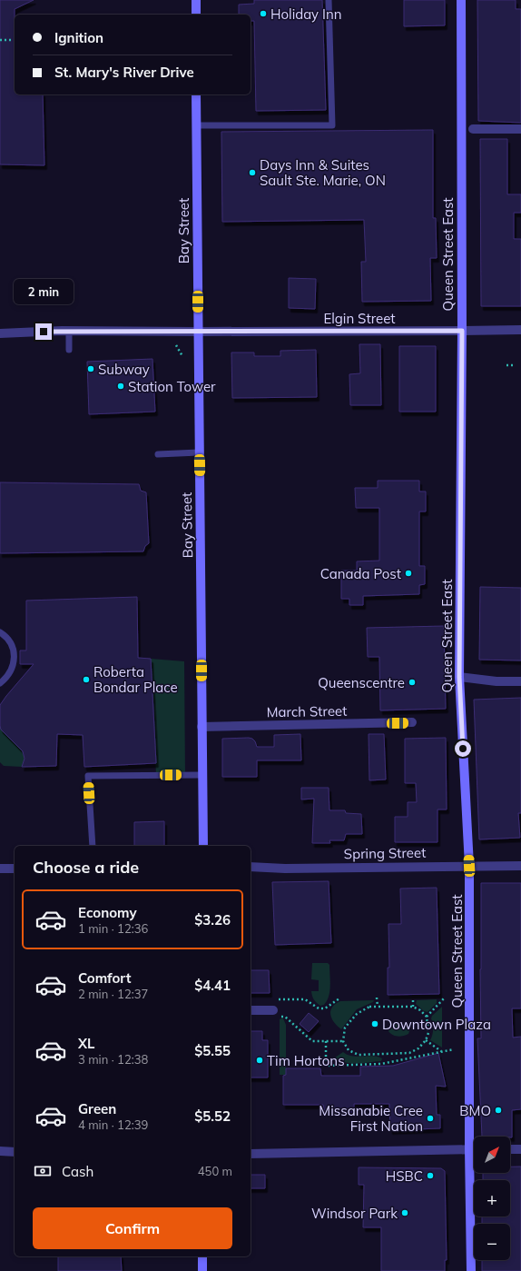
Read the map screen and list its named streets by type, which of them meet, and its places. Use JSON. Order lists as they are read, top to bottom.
{
  "streets": {
    "main road": ["Bay Street", "Queen Street East"],
    "street": ["Elgin Street", "March Street", "Spring Street"]
  },
  "crossings": [
    ["Bay Street", "Elgin Street"],
    ["Bay Street", "March Street"],
    ["Queen Street East", "Elgin Street"],
    ["Queen Street East", "Spring Street"]
  ],
  "places": [
    "Holiday Inn",
    "Days Inn & Suites Sault Ste. Marie, ON",
    "Subway",
    "Station Tower",
    "Canada Post",
    "Roberta Bondar Place",
    "Queenscentre",
    "Downtown Plaza",
    "Tim Hortons",
    "BMO",
    "Missanabie Cree First Nation",
    "HSBC",
    "Windsor Park"
  ],
  "north": "top right",
  "page": {
    "banner": ["Ignition", "St. Mary's River Drive"],
    "bubble": "2 min",
    "heading": "Choose a ride",
    "list": [
      {
        "name": "Economy",
        "note": "1 min · 12:36",
        "value": "$3.26"
      },
      {
        "name": "Comfort",
        "note": "2 min · 12:37",
        "value": "$4.41"
      },
      {
        "name": "XL",
        "note": "3 min · 12:38",
        "value": "$5.55"
      },
      {
        "name": "Green",
        "note": "4 min · 12:39",
        "value": "$5.52"
      }
    ],
    "map_buttons": ["+", "−"],
    "pay": ["Cash", "450 m"],
    "buttons": "Confirm"
  }
}
